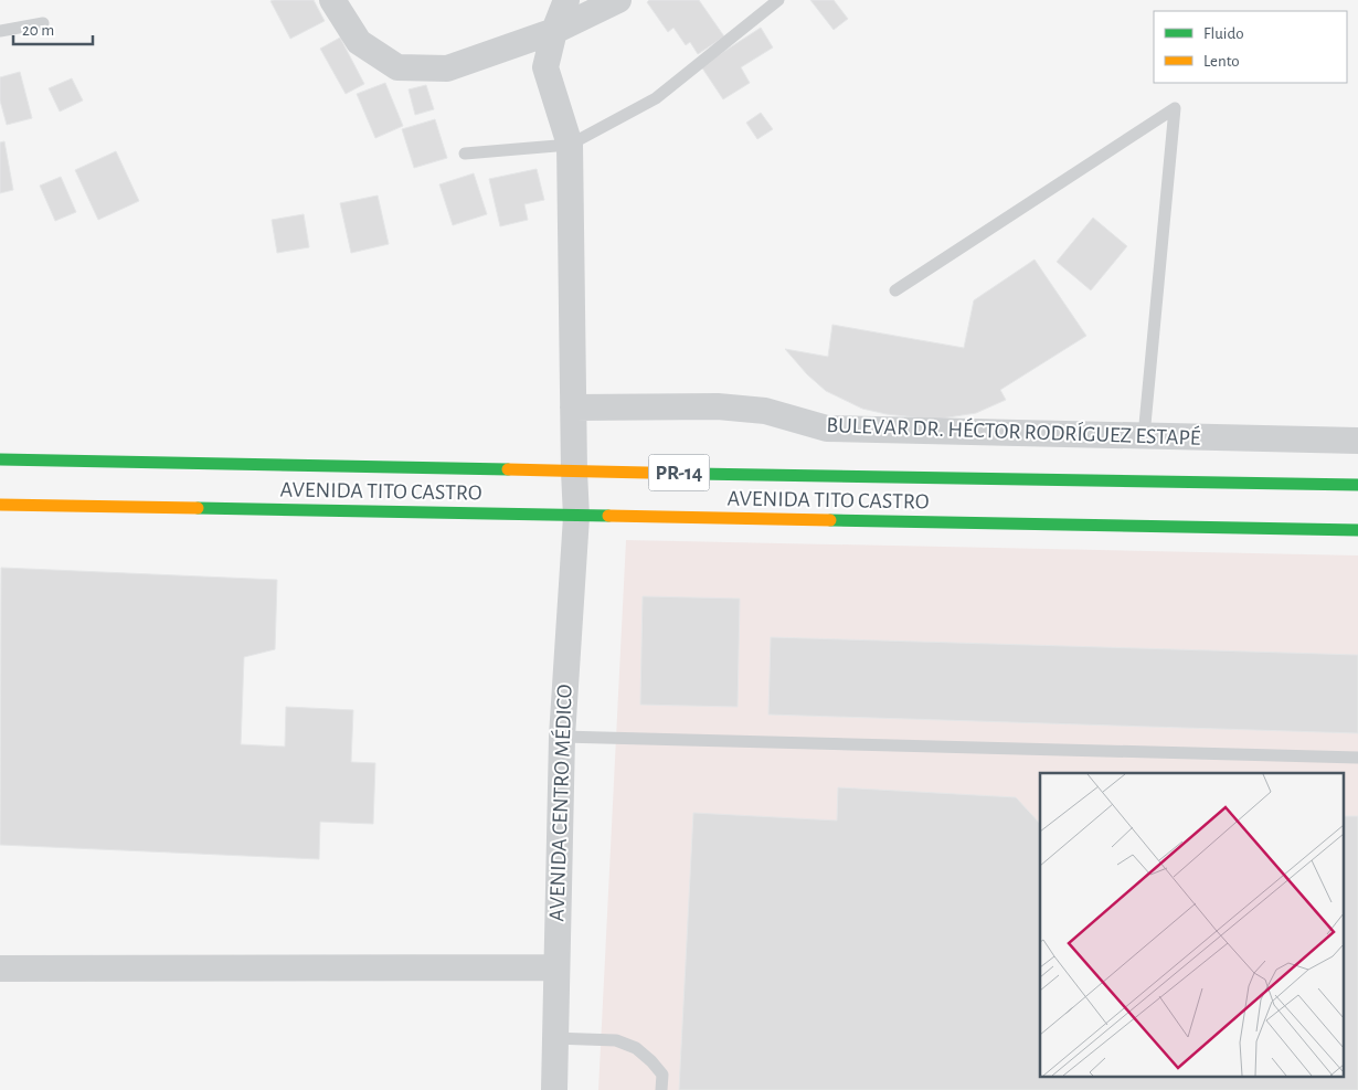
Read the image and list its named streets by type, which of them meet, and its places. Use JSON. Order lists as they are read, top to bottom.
{
  "streets": {
    "main road": ["PR-14", "AVENIDA TITO CASTRO"],
    "street": ["BULEVAR DR. HÉCTOR RODRÍGUEZ ESTAPÉ", "AVENIDA CENTRO MÉDICO"]
  },
  "crossings": [
    ["BULEVAR DR. HÉCTOR RODRÍGUEZ ESTAPÉ", "AVENIDA CENTRO MÉDICO"],
    ["AVENIDA TITO CASTRO", "AVENIDA CENTRO MÉDICO"]
  ],
  "legend": ["Fluido", "Lento"],
  "scale_bar": "20 m"
}
